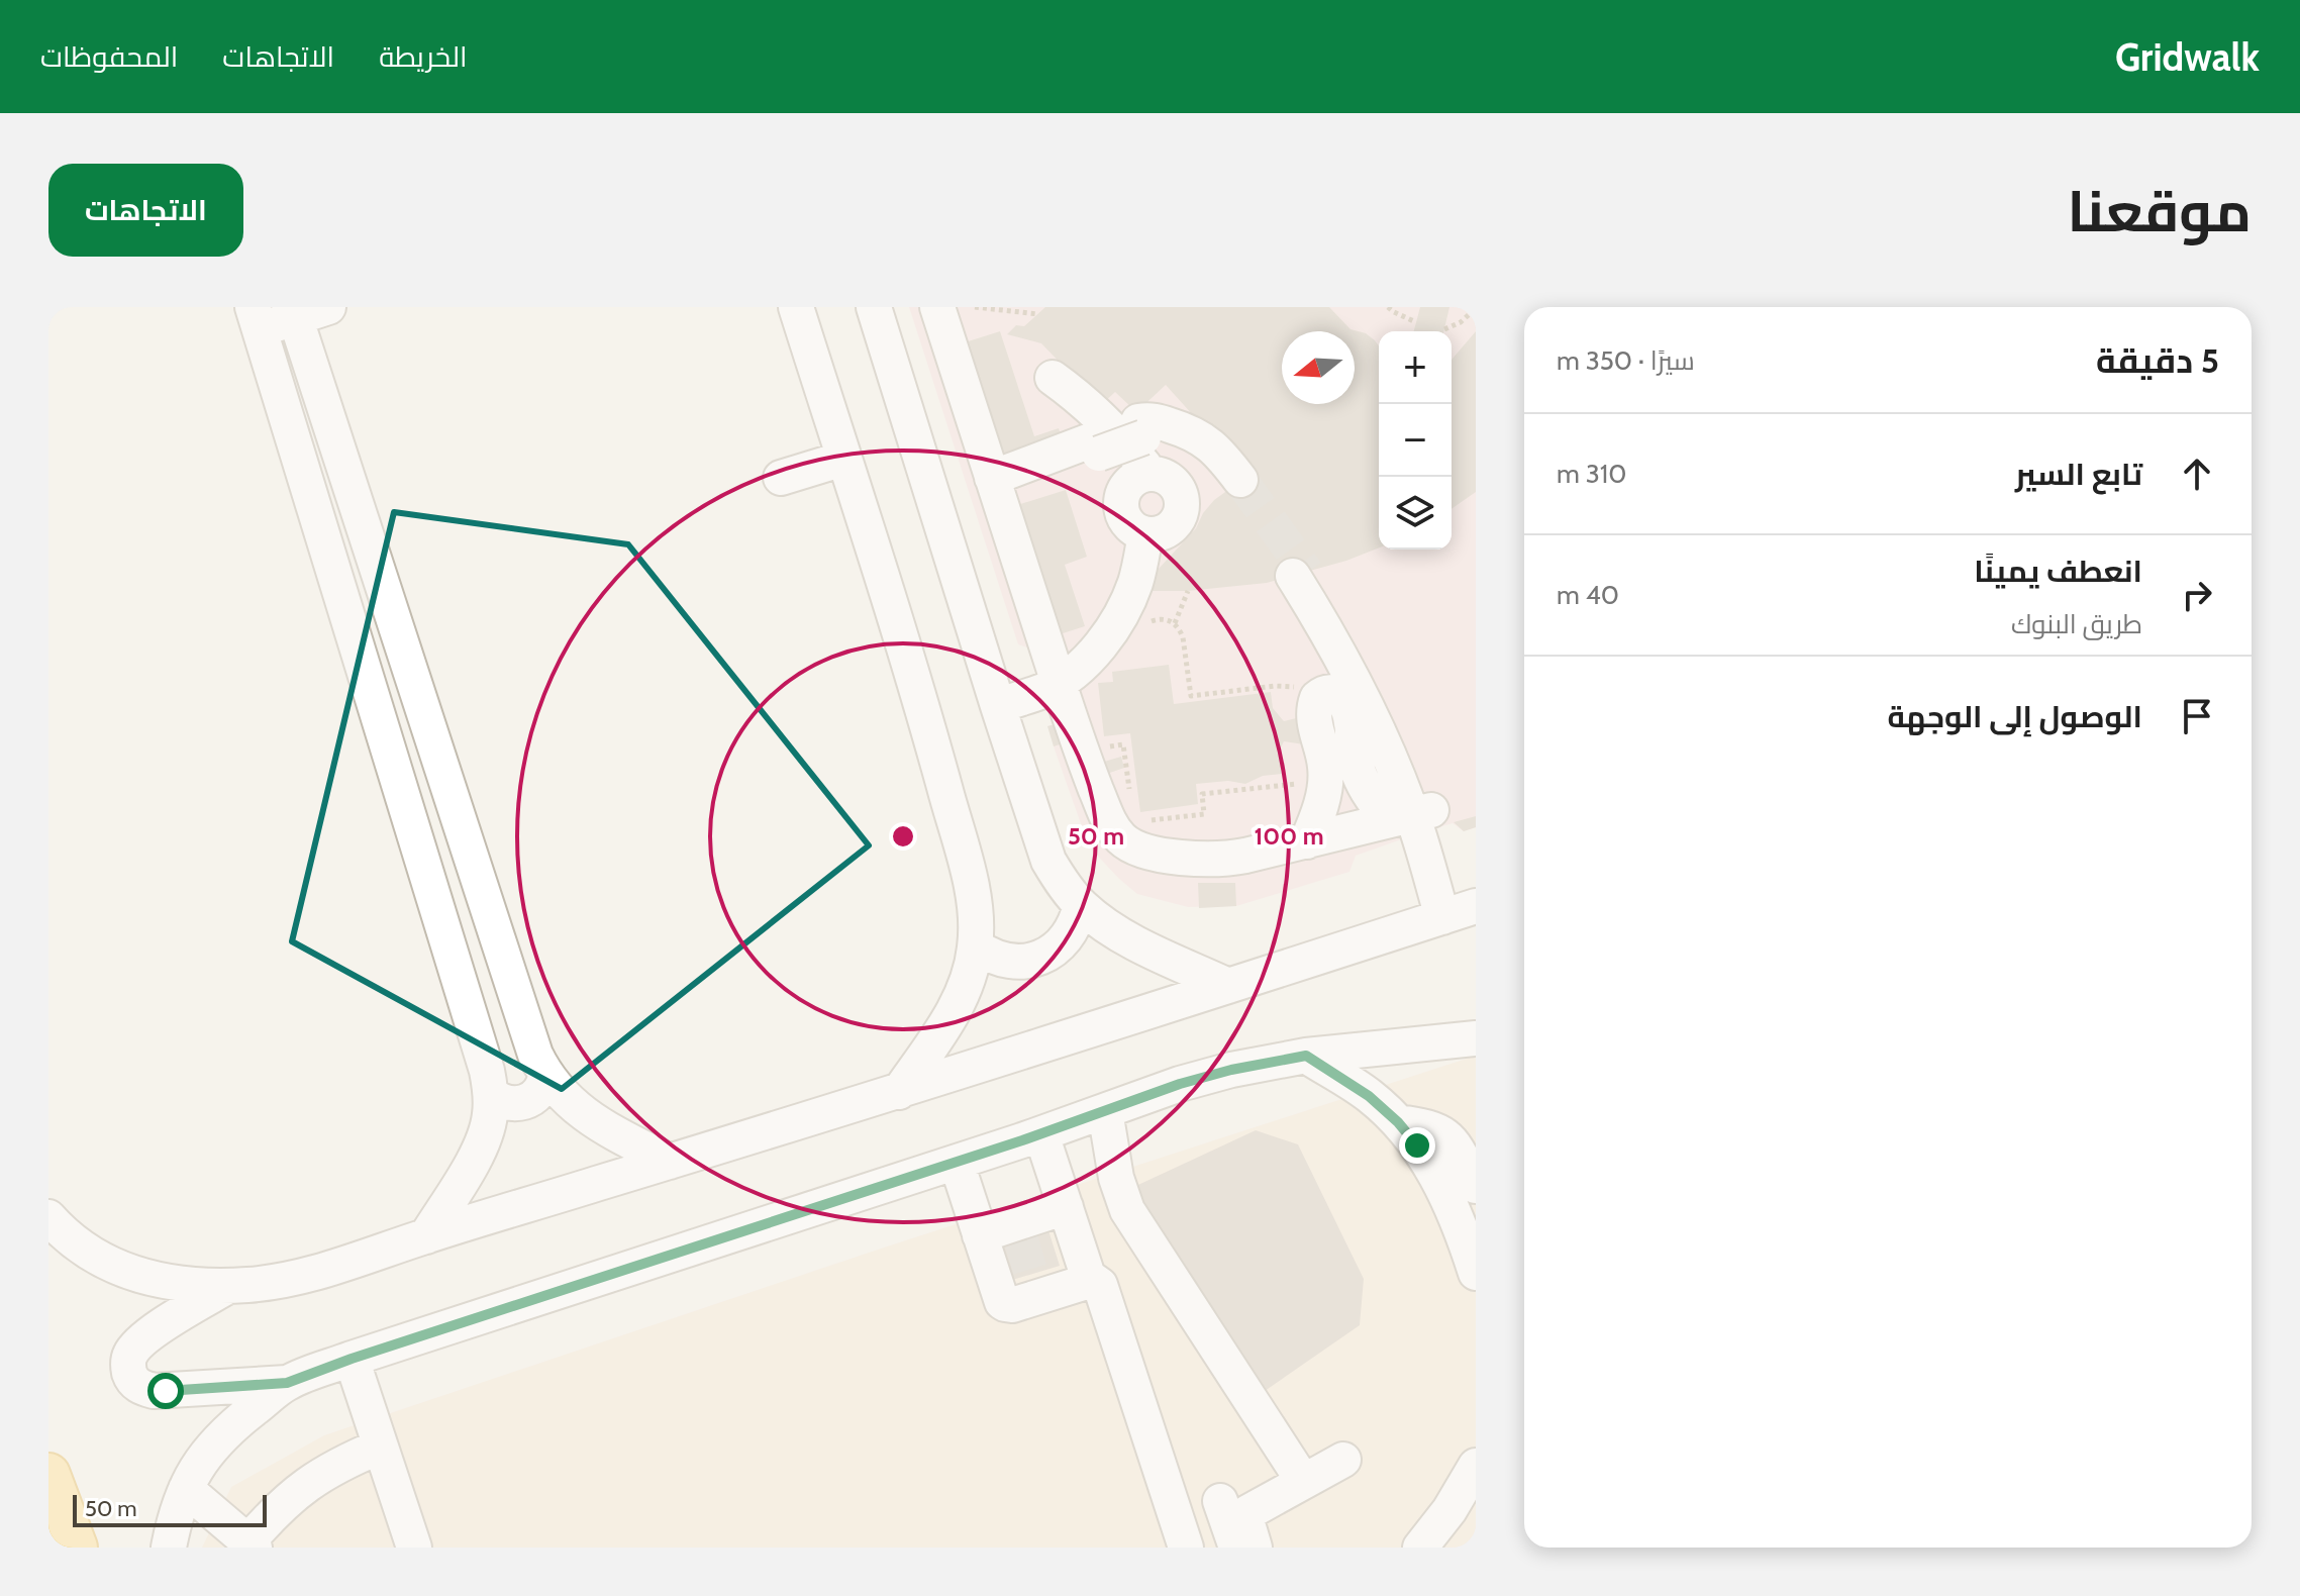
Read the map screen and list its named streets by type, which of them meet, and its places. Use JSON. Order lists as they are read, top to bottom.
{
  "scale_bar": "50 m",
  "north": "left",
  "page": {
    "header": "Gridwalk",
    "nav": ["الخريطة", "الاتجاهات", "المحفوظات"],
    "title": "موقعنا",
    "buttons": "الاتجاهات",
    "heading": ["5 دقيقة", "سيرًا · 350 m"],
    "map_buttons": ["+", "−"],
    "list": [
      ["تابع السير", "310 m"],
      ["انعطف يمينًا", "طريق البنوك", "40 m"],
      "الوصول إلى الوجهة"
    ],
    "scale": "50 m"
  },
  "rings": ["50 m", "100 m"]
}
